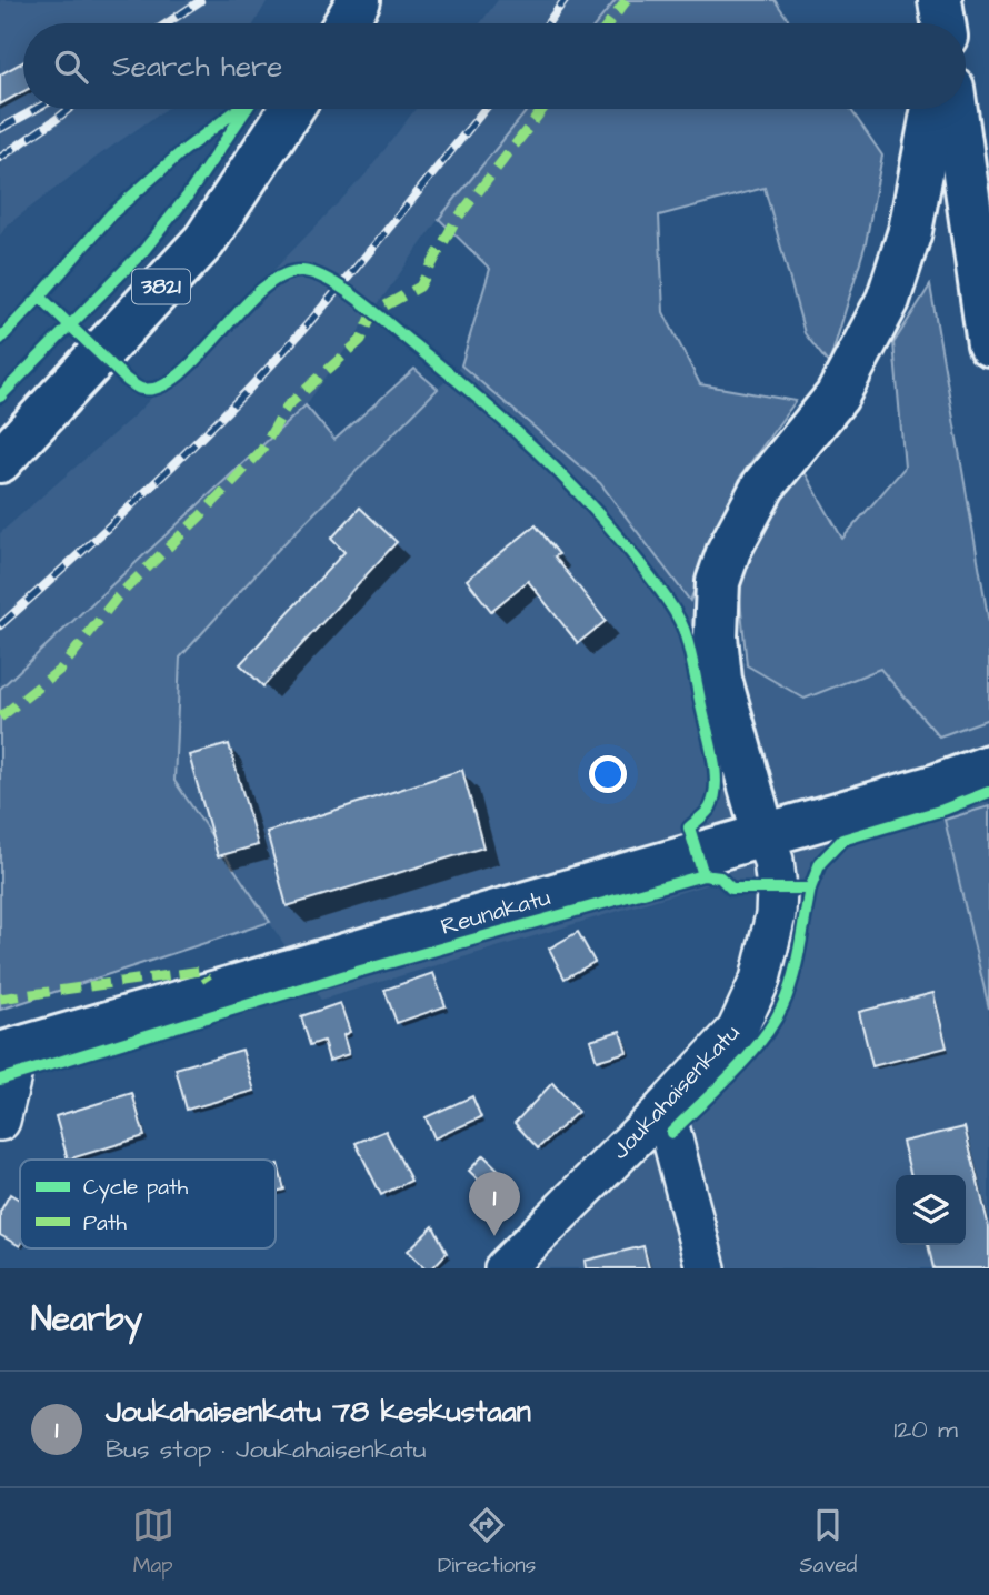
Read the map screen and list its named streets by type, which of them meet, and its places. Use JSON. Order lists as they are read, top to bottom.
{
  "streets": {
    "main road": ["3821", "Reunakatu"],
    "street": ["Joukahaisenkatu"]
  },
  "crossings": [
    ["Reunakatu", "Joukahaisenkatu"]
  ],
  "legend": ["Cycle path", "Path"],
  "page": {
    "search": "Search here",
    "pins": "1",
    "heading": "Nearby",
    "list": [
      {
        "mark": "1",
        "name": "Joukahaisenkatu 78 keskustaan",
        "note": "Bus stop · Joukahaisenkatu",
        "value": "120 m"
      }
    ],
    "nav": ["Map", "Directions", "Saved"]
  }
}
